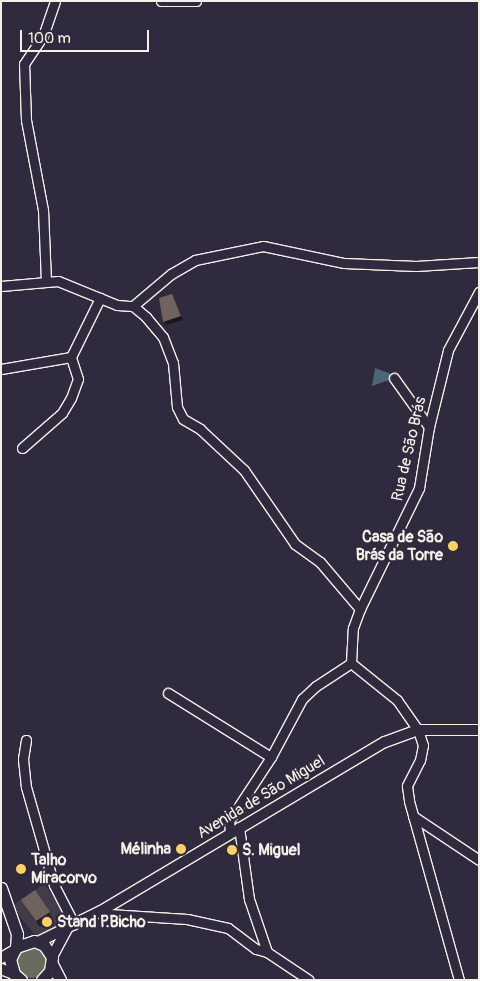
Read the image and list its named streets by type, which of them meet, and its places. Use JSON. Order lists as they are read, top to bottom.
{
  "streets": {
    "street": ["Rua de São Brás", "Avenida de São Miguel"]
  },
  "places": [
    "Casa de São Brás da Torre",
    "Mélinha",
    "S. Miguel",
    "Talho Miracorvo",
    "Stand P.Bicho"
  ],
  "scale_bar": "100 m"
}
